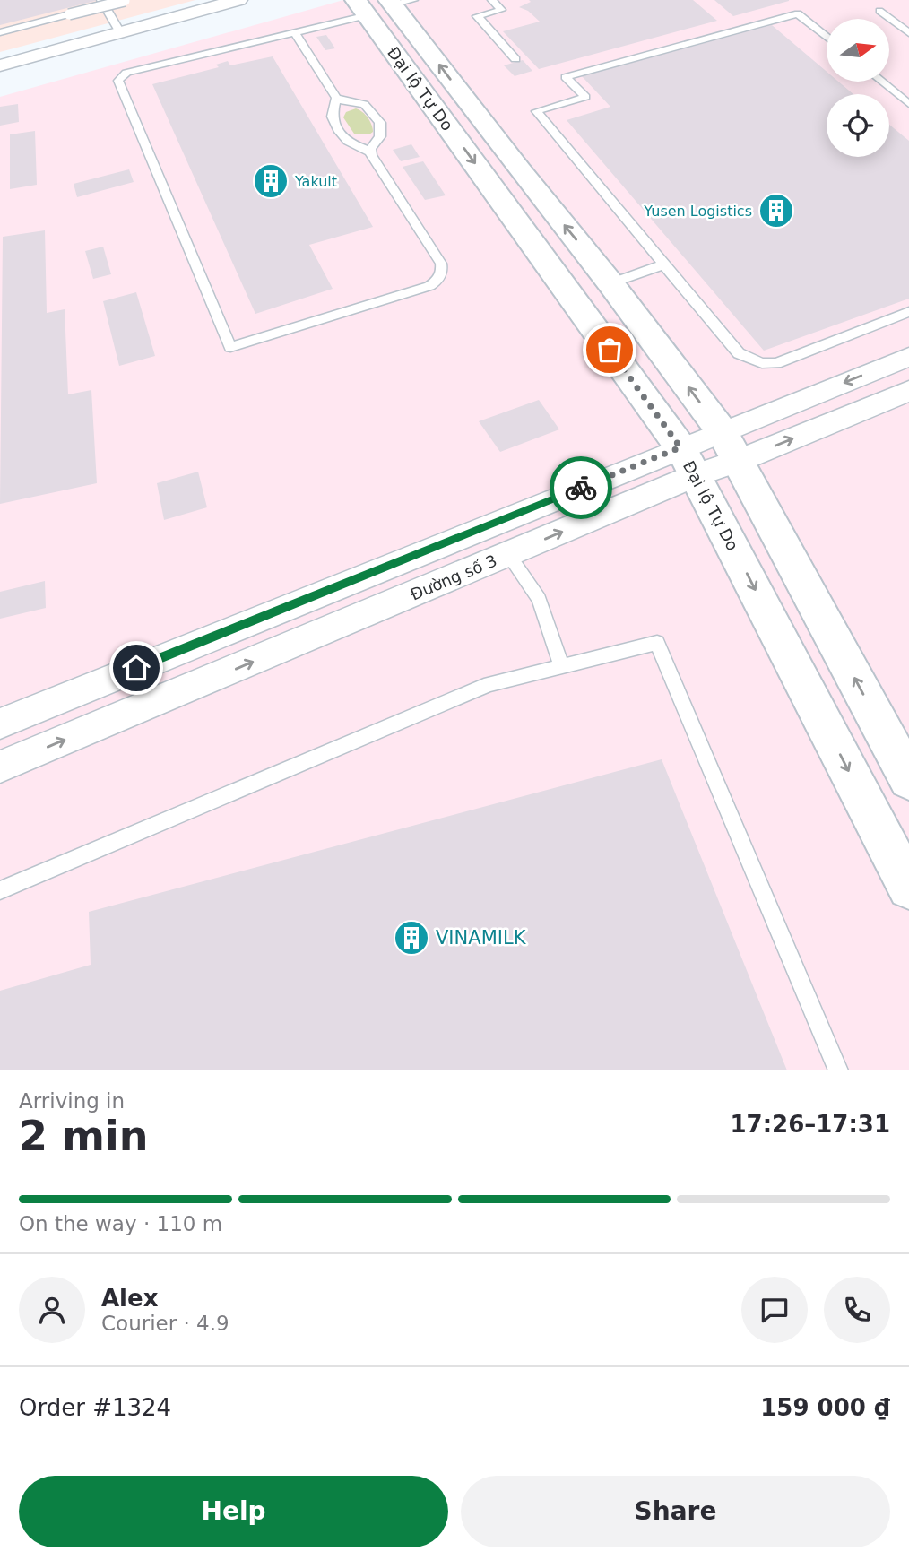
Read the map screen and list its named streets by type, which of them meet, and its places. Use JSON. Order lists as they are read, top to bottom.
{
  "streets": {
    "street": ["Đại lộ Tự Do", "Đường số 3"]
  },
  "crossings": [
    ["Đại lộ Tự Do", "Đường số 3"]
  ],
  "places": {
    "building": ["Yakult", "Yusen Logistics", "VINAMILK"]
  },
  "north": "right",
  "page": {
    "heading": ["2 min", "Arriving in", "17:26–17:31"],
    "panel": [
      "Alex",
      "Courier · 4.9",
      "Order #1324",
      "159 000 ₫"
    ],
    "bar": "On the way · 110 m",
    "buttons": ["Help", "Share"]
  }
}
